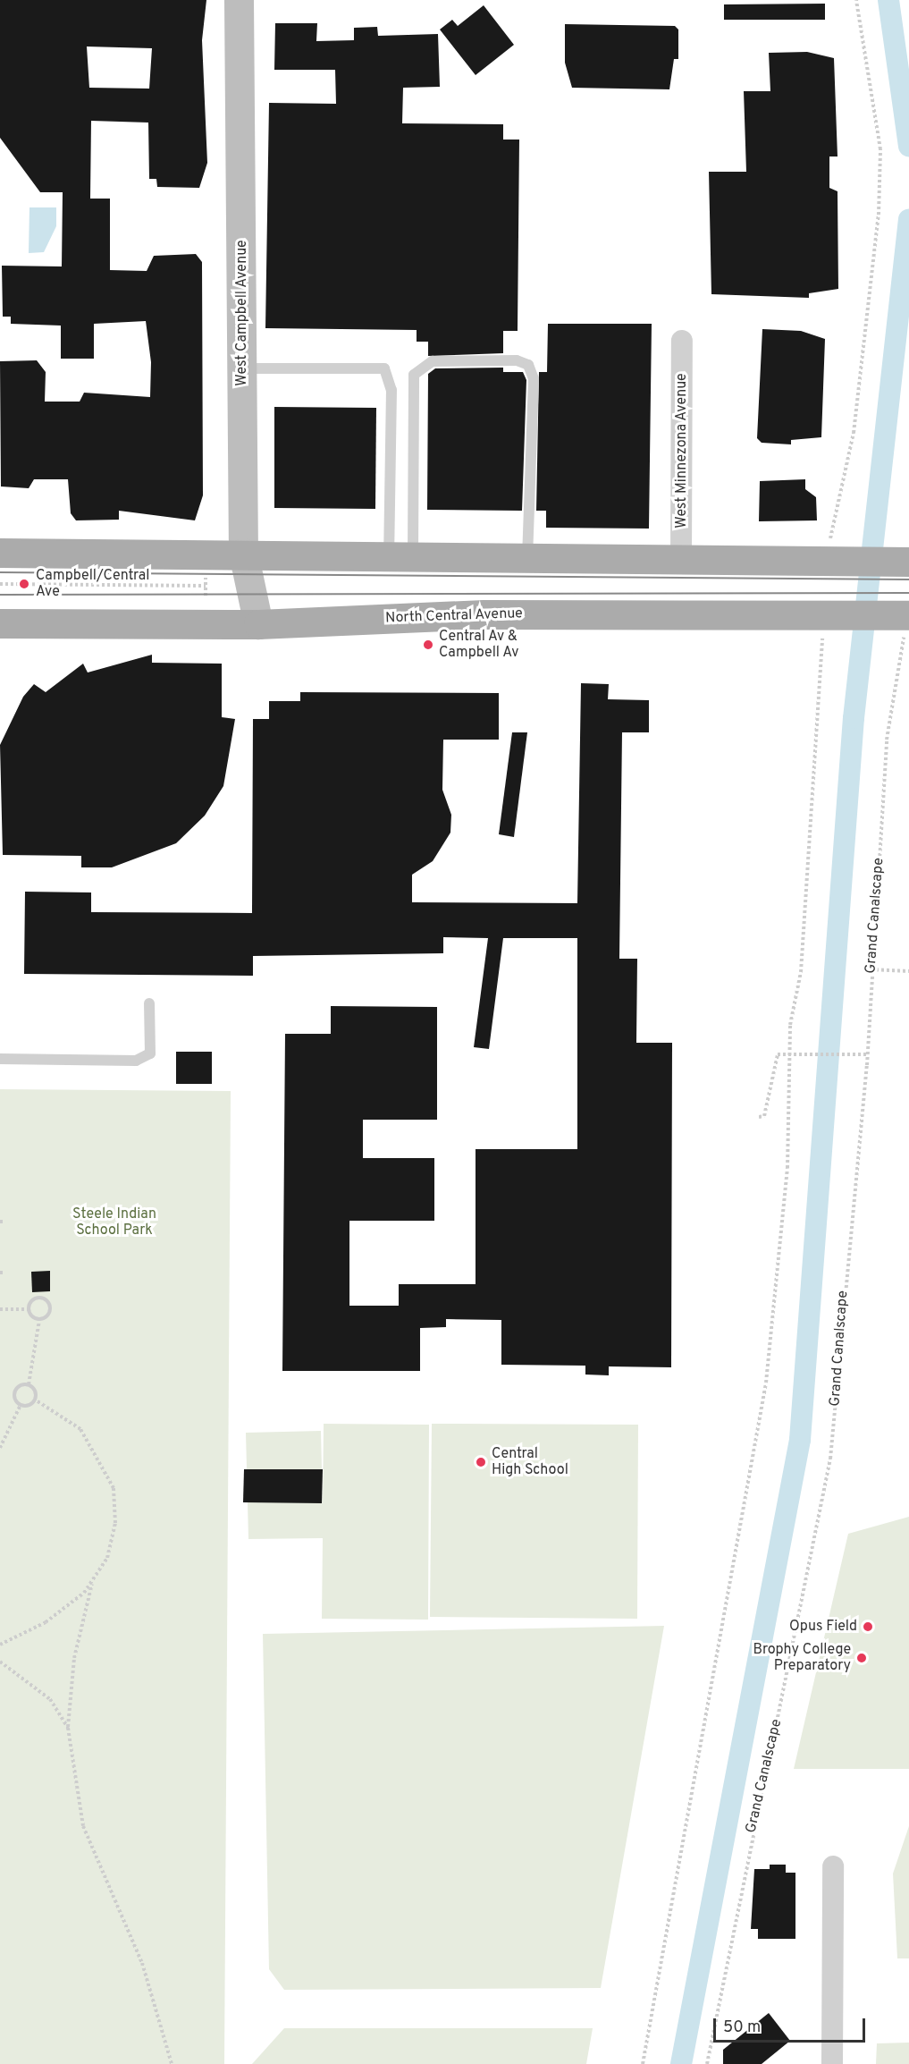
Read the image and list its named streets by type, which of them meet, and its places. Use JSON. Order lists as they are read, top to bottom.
{
  "streets": {
    "main road": ["North Central Avenue"],
    "street": ["West Campbell Avenue", "West Minnezona Avenue"],
    "path": ["Grand Canalscape"]
  },
  "crossings": [
    ["West Campbell Avenue", "North Central Avenue"],
    ["North Central Avenue", "Grand Canalscape"]
  ],
  "parks": ["Steele Indian School Park"],
  "places": [
    "Campbell/Central Ave",
    "Central Av & Campbell Av",
    "Central High School",
    "Opus Field",
    "Brophy College Preparatory"
  ],
  "scale_bar": "50 m"
}
